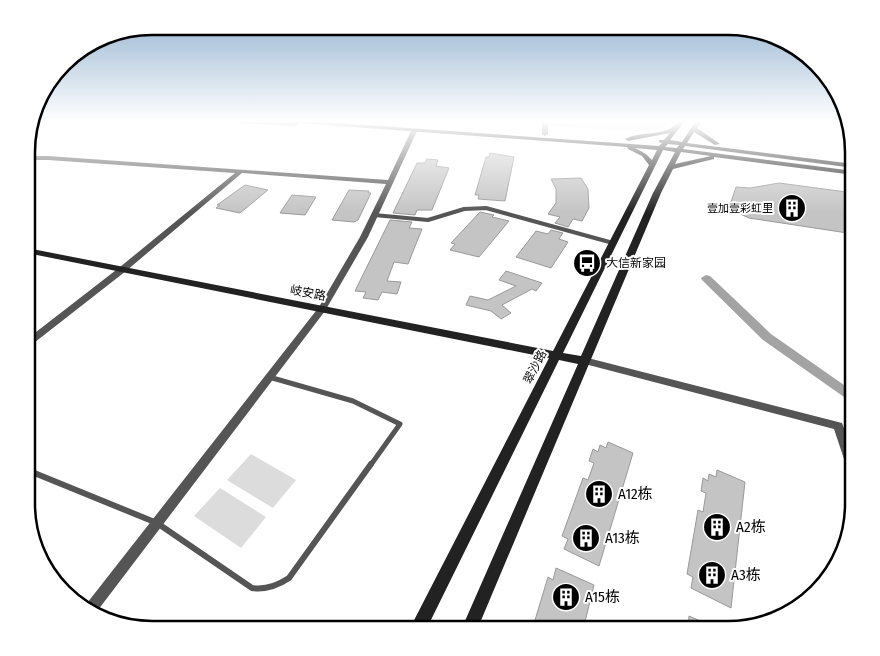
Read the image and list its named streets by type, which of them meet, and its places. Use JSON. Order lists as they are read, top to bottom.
{
  "streets": {
    "main road": ["岐安路", "翠沙路"]
  },
  "crossings": [
    ["岐安路", "翠沙路"]
  ],
  "places": {
    "building": [
      "壹加壹彩虹里",
      "A12栋",
      "A2栋",
      "A13栋",
      "A3栋",
      "A15栋"
    ],
    "bus stop": ["大信新家园"]
  }
}
